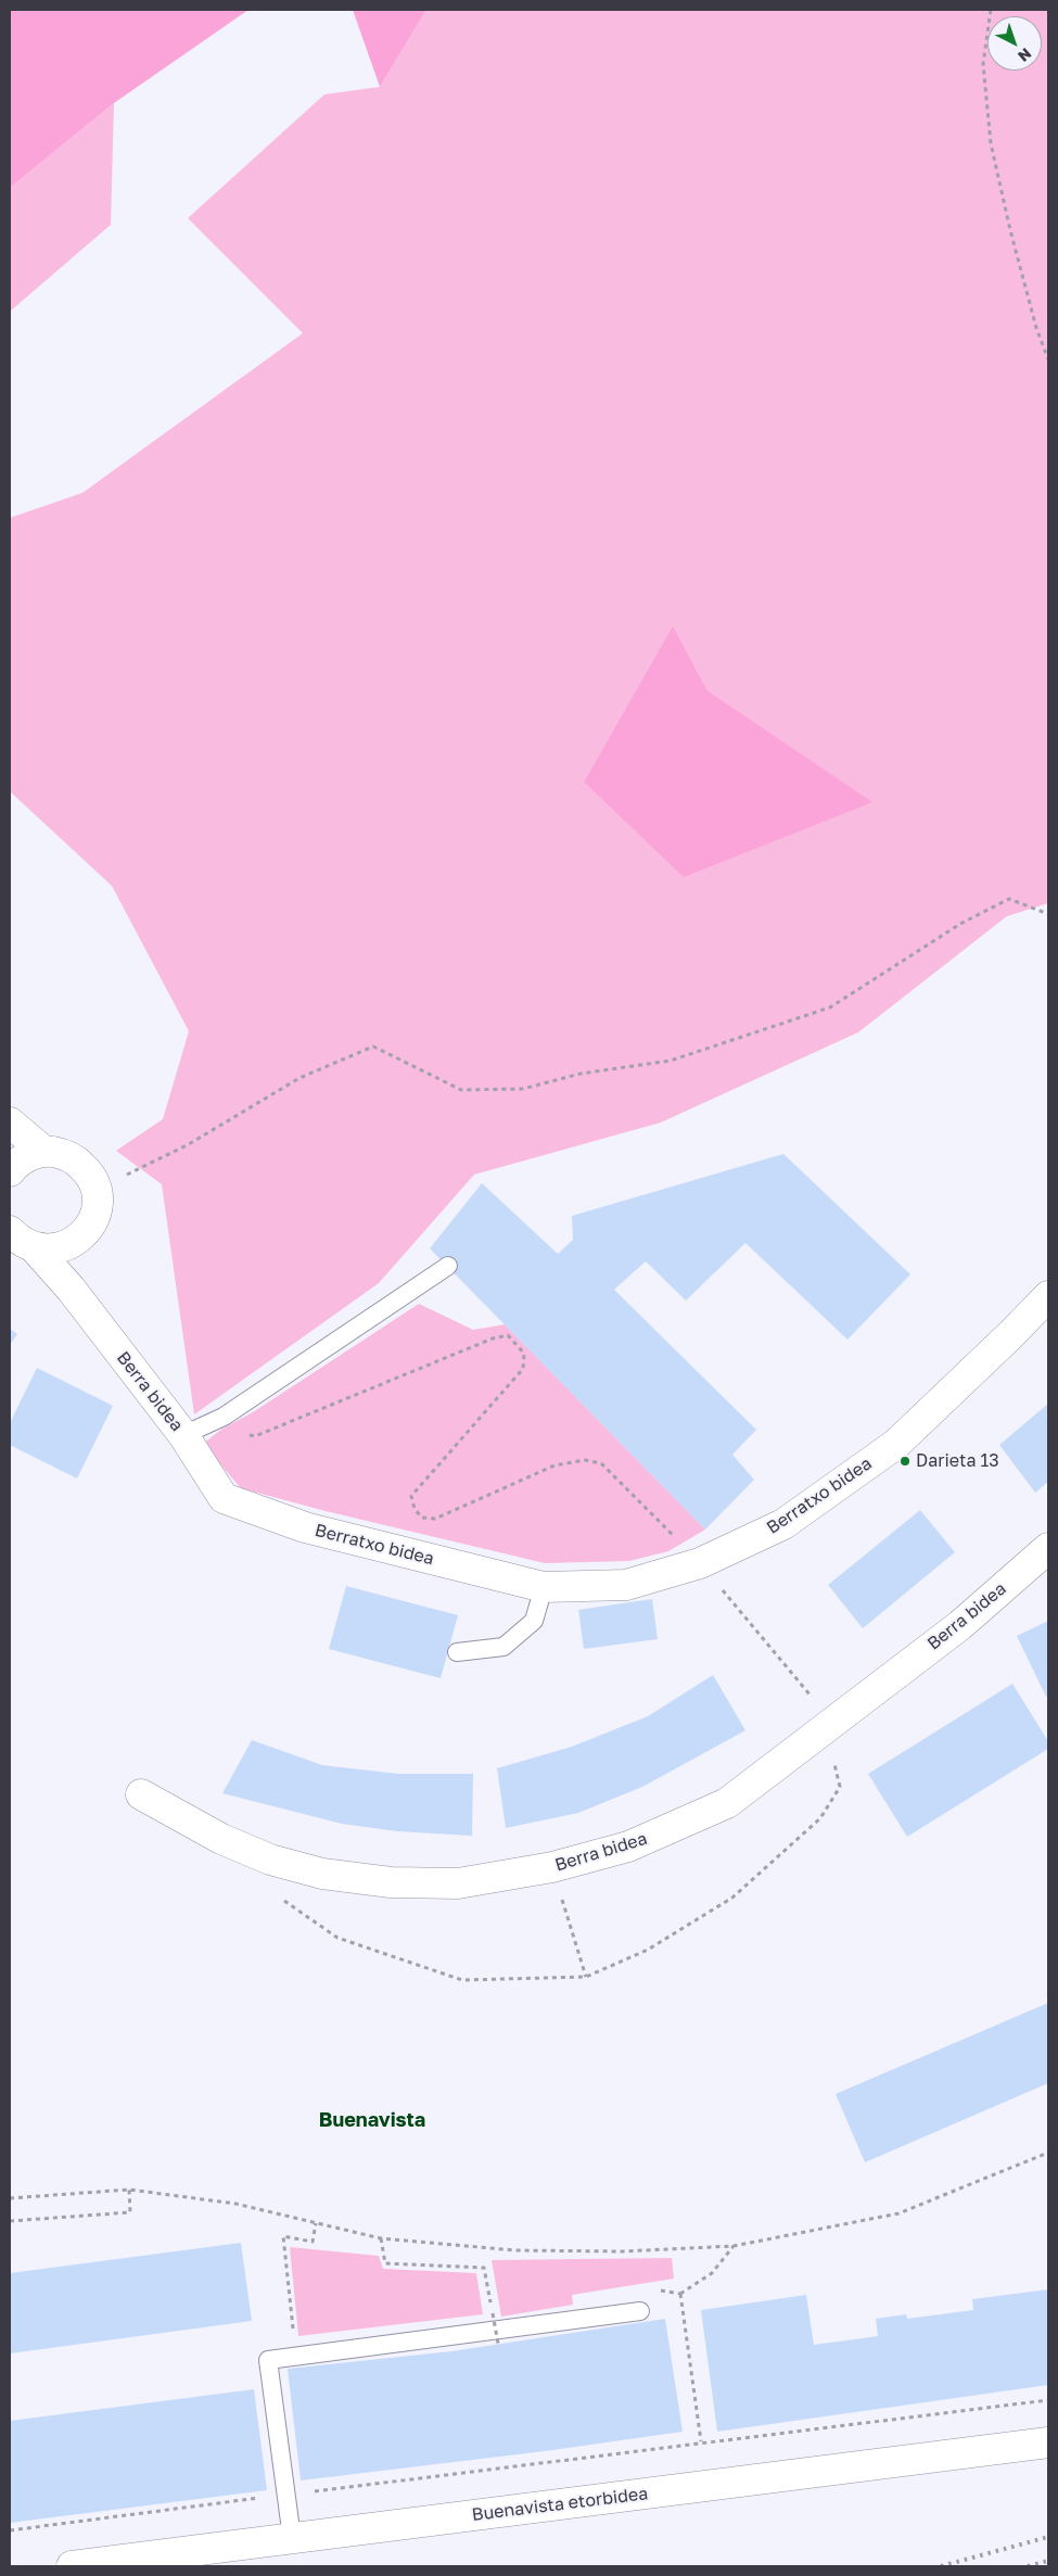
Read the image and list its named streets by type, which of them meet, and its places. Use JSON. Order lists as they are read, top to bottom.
{
  "streets": {
    "street": ["Berra bidea", "Berratxo bidea", "Buenavista etorbidea"]
  },
  "crossings": [
    ["Berra bidea", "Berratxo bidea"]
  ],
  "districts": ["Buenavista"],
  "places": ["Darieta 13"],
  "north": "bottom right"
}
